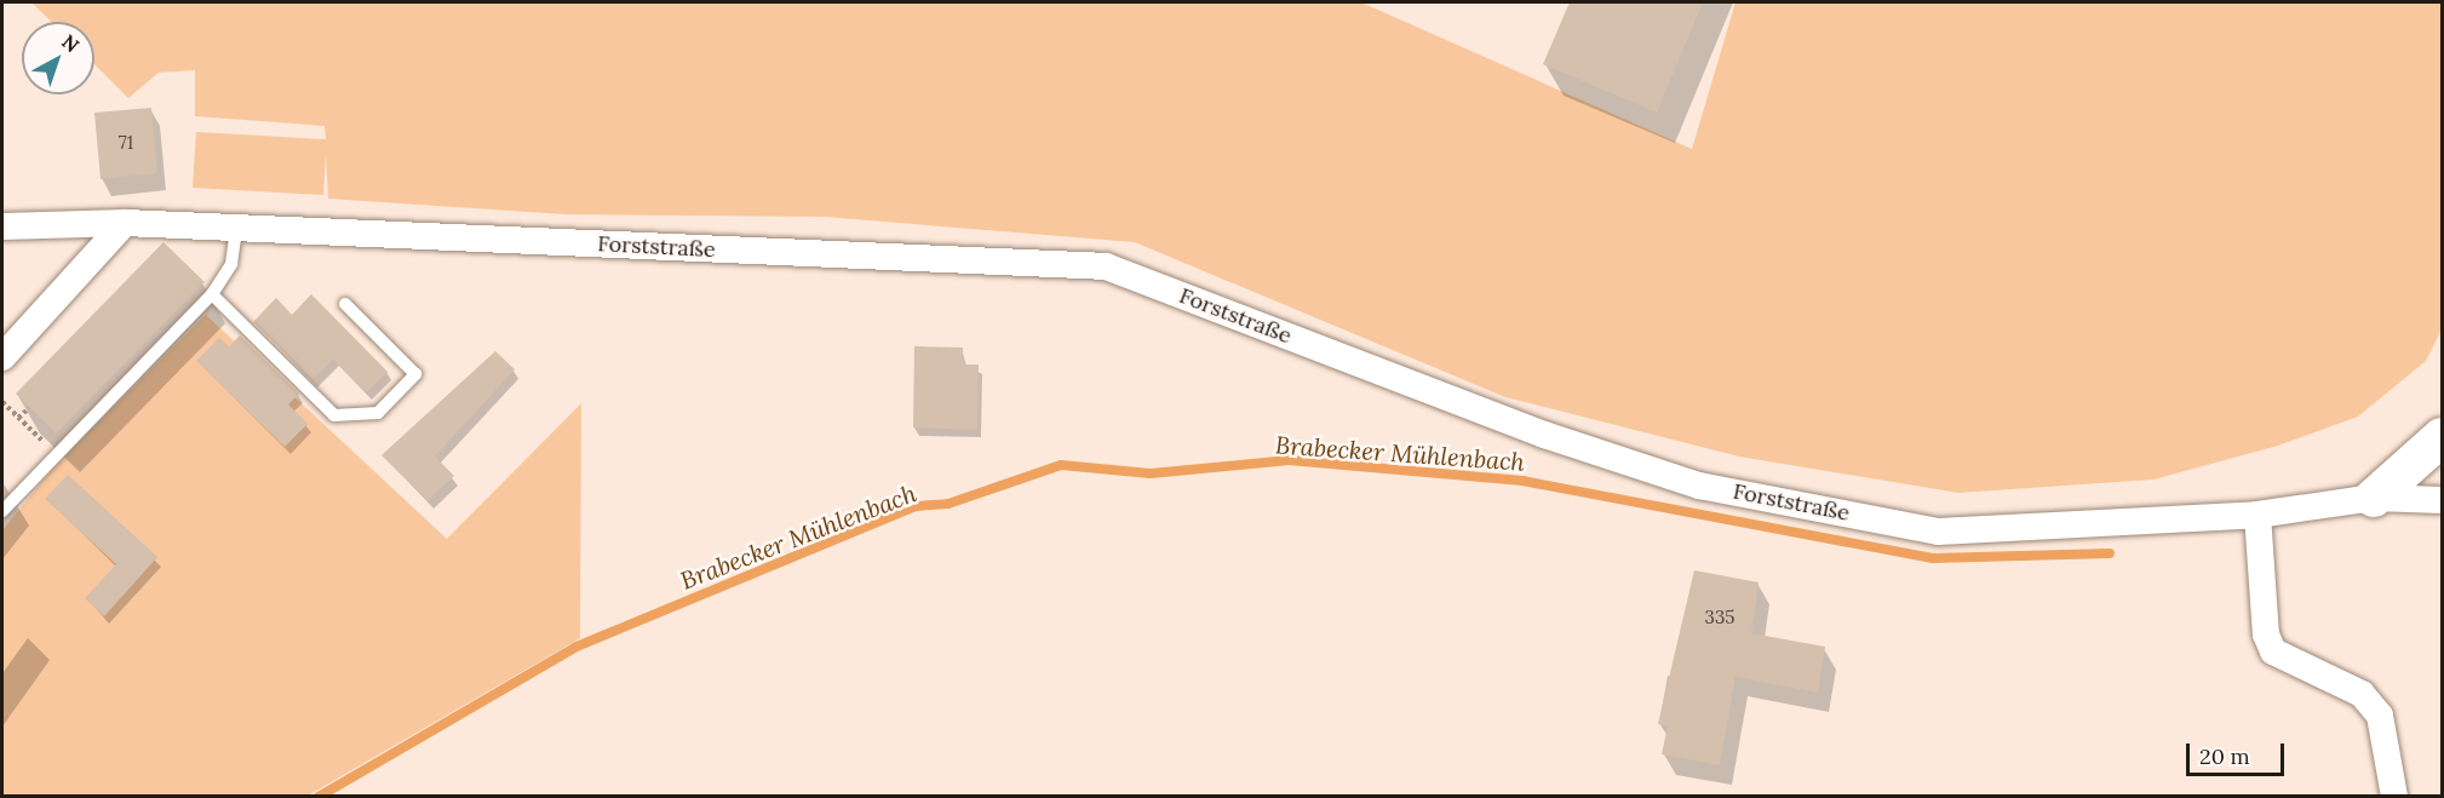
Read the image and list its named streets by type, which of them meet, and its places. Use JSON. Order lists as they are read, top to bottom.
{
  "streets": {
    "street": ["Forststraße"]
  },
  "water": ["Brabecker Mühlenbach"],
  "house_numbers": ["71", "335"],
  "scale_bar": "20 m",
  "north": "top right"
}
